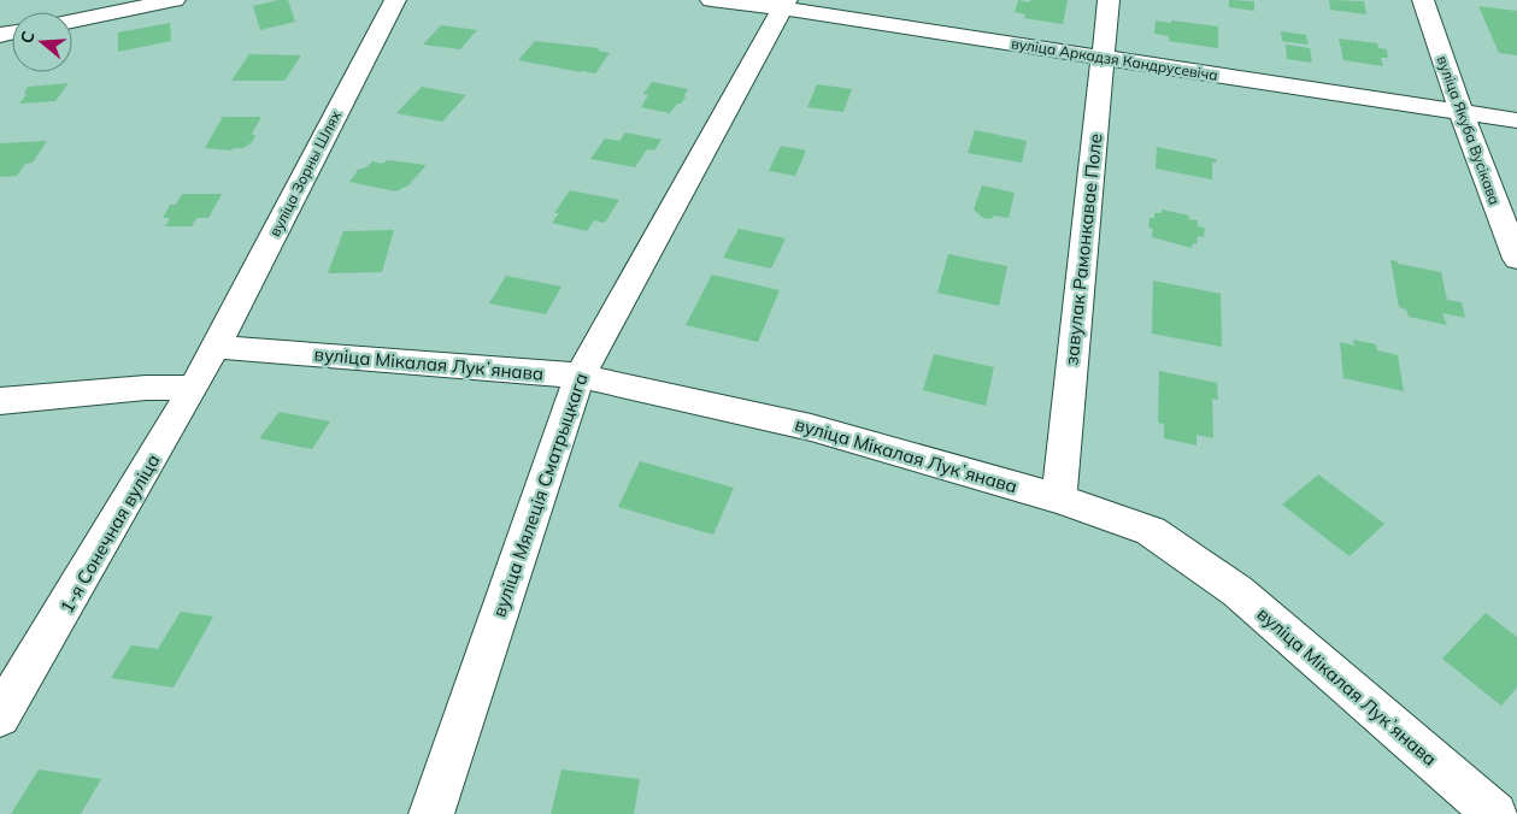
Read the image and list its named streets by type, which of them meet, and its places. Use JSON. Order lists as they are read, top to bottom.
{
  "streets": {
    "street": [
      "вуліца Аркадзя Кандрусевіча",
      "вуліца Якуба Вусікава",
      "вуліца Зорны Шлях",
      "завулак Рамонкавае Поле",
      "вуліца Мікалая Лукʼянава",
      "вуліца Мялеція Сматрыцкага",
      "1-я Сонечная вуліца"
    ]
  },
  "crossings": [
    ["вуліца Аркадзя Кандрусевіча", "вуліца Якуба Вусікава"],
    ["вуліца Аркадзя Кандрусевіча", "завулак Рамонкавае Поле"],
    ["вуліца Аркадзя Кандрусевіча", "вуліца Мялеція Сматрыцкага"],
    ["вуліца Зорны Шлях", "вуліца Мікалая Лукʼянава"],
    ["вуліца Зорны Шлях", "1-я Сонечная вуліца"],
    ["завулак Рамонкавае Поле", "вуліца Мікалая Лукʼянава"],
    ["вуліца Мікалая Лукʼянава", "вуліца Мялеція Сматрыцкага"],
    ["вуліца Мікалая Лукʼянава", "1-я Сонечная вуліца"]
  ],
  "north": "left"
}
